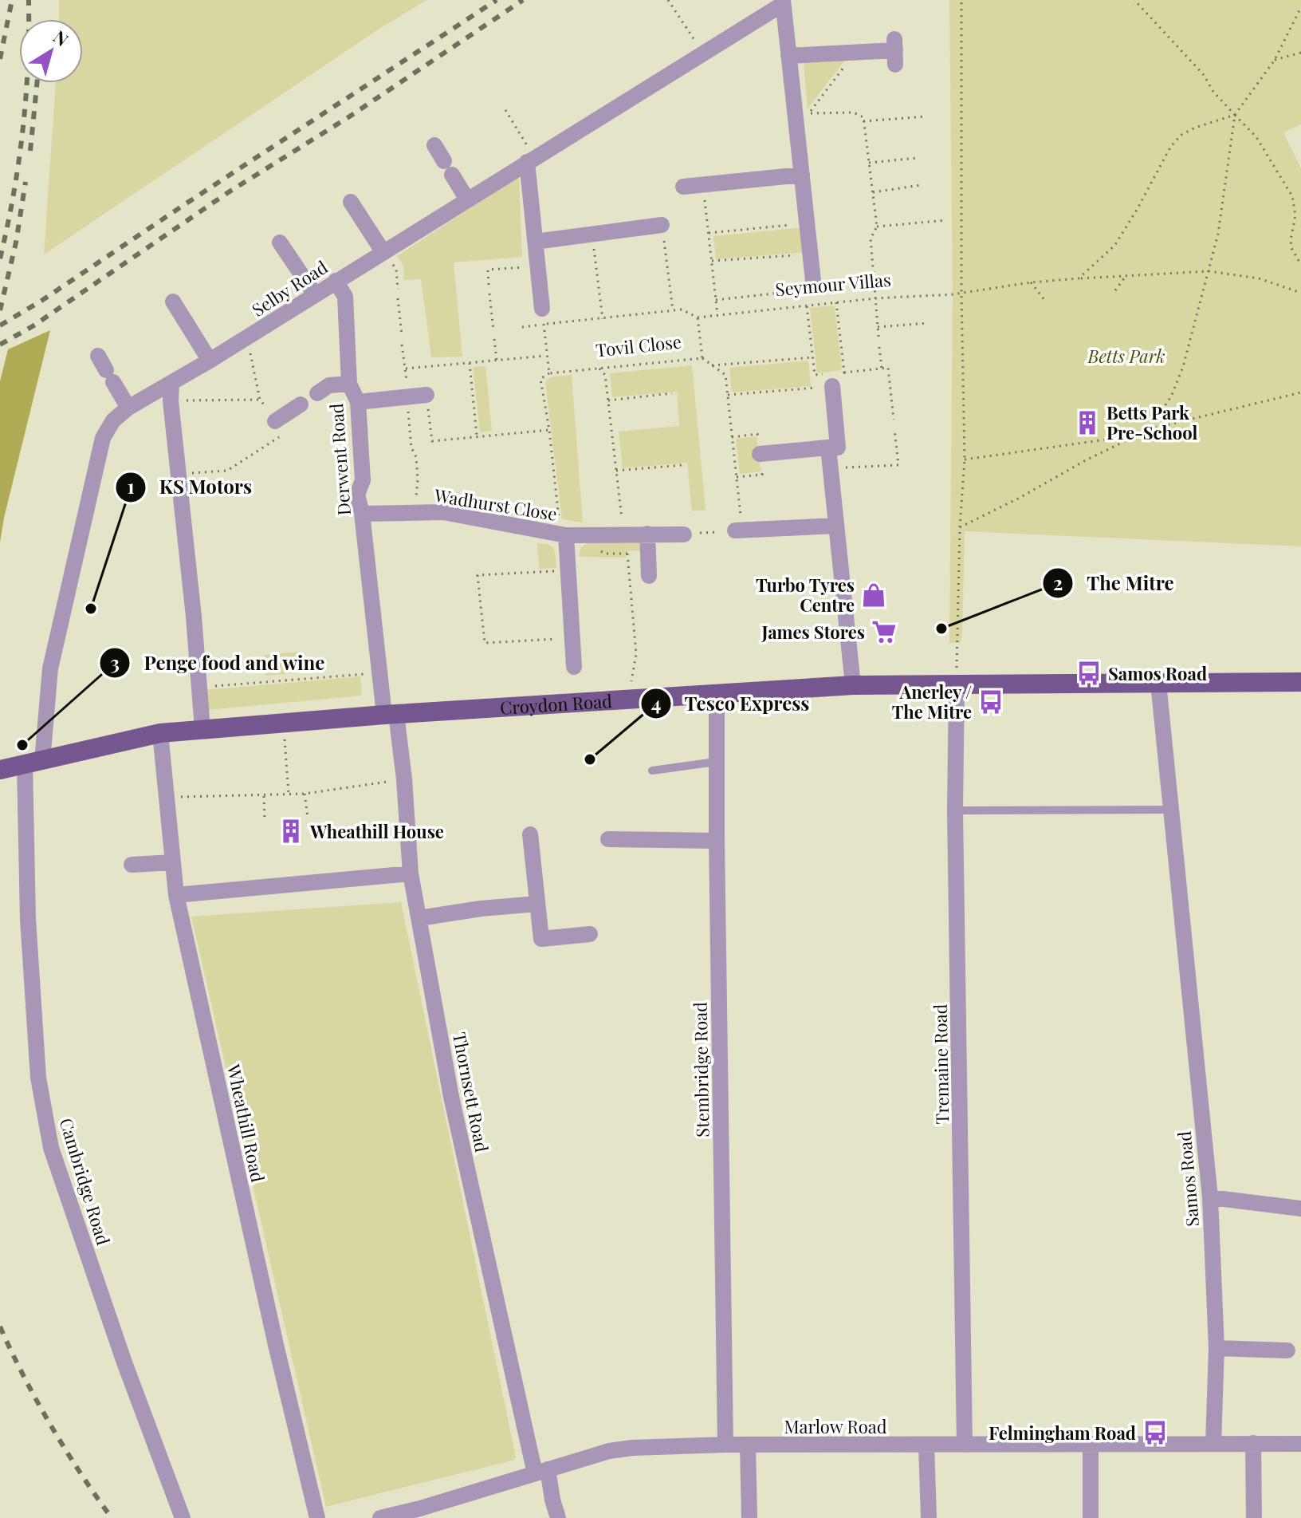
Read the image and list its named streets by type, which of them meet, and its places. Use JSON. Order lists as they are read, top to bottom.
{
  "streets": {
    "main road": ["Croydon Road"],
    "street": [
      "Seymour Villas",
      "Selby Road",
      "Derwent Road",
      "Wadhurst Close",
      "Tremaine Road",
      "Stembridge Road",
      "Thornsett Road",
      "Wheathill Road",
      "Samos Road",
      "Cambridge Road",
      "Marlow Road"
    ],
    "path": ["Tovil Close"]
  },
  "crossings": [
    ["Seymour Villas", "Selby Road"],
    ["Seymour Villas", "Tovil Close"],
    ["Selby Road", "Derwent Road"],
    ["Selby Road", "Croydon Road"],
    ["Selby Road", "Cambridge Road"],
    ["Derwent Road", "Wadhurst Close"],
    ["Derwent Road", "Croydon Road"],
    ["Derwent Road", "Thornsett Road"],
    ["Croydon Road", "Tremaine Road"],
    ["Croydon Road", "Stembridge Road"],
    ["Croydon Road", "Thornsett Road"],
    ["Croydon Road", "Wheathill Road"],
    ["Croydon Road", "Samos Road"],
    ["Croydon Road", "Cambridge Road"],
    ["Tremaine Road", "Marlow Road"],
    ["Stembridge Road", "Marlow Road"],
    ["Thornsett Road", "Marlow Road"],
    ["Samos Road", "Marlow Road"]
  ],
  "parks": ["Betts Park"],
  "places": {
    "building": ["Betts Park Pre-School", "Wheathill House"],
    "shop": ["Turbo Tyres Centre"],
    "other": [
      "KS Motors",
      "The Mitre",
      "Penge food and wine",
      "Tesco Express"
    ],
    "supermarket": ["James Stores"],
    "bus stop": ["Samos Road", "Anerley / The Mitre", "Felmingham Road"]
  },
  "north": "top right"
}
